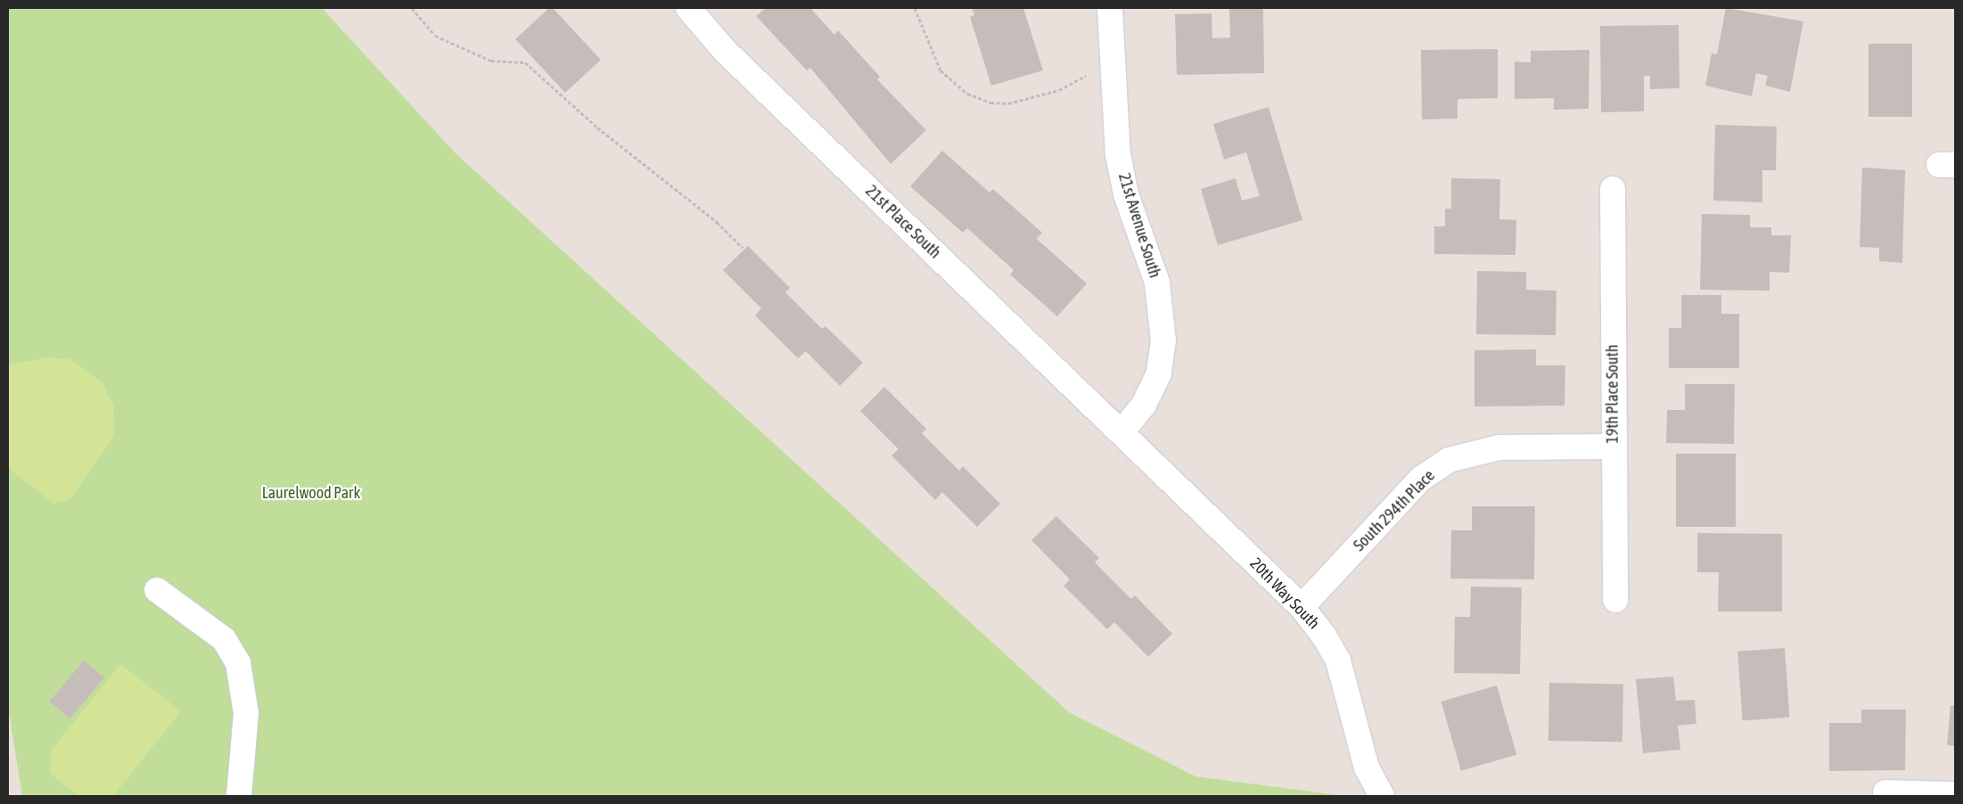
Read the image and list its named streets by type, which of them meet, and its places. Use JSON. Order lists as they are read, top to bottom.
{
  "streets": {
    "street": [
      "21st Place South",
      "21st Avenue South",
      "19th Place South",
      "South 294th Place",
      "20th Way South"
    ]
  },
  "crossings": [
    ["21st Place South", "21st Avenue South"],
    ["21st Place South", "20th Way South"],
    ["21st Avenue South", "20th Way South"],
    ["19th Place South", "South 294th Place"],
    ["South 294th Place", "20th Way South"]
  ],
  "parks": ["Laurelwood Park"]
}
